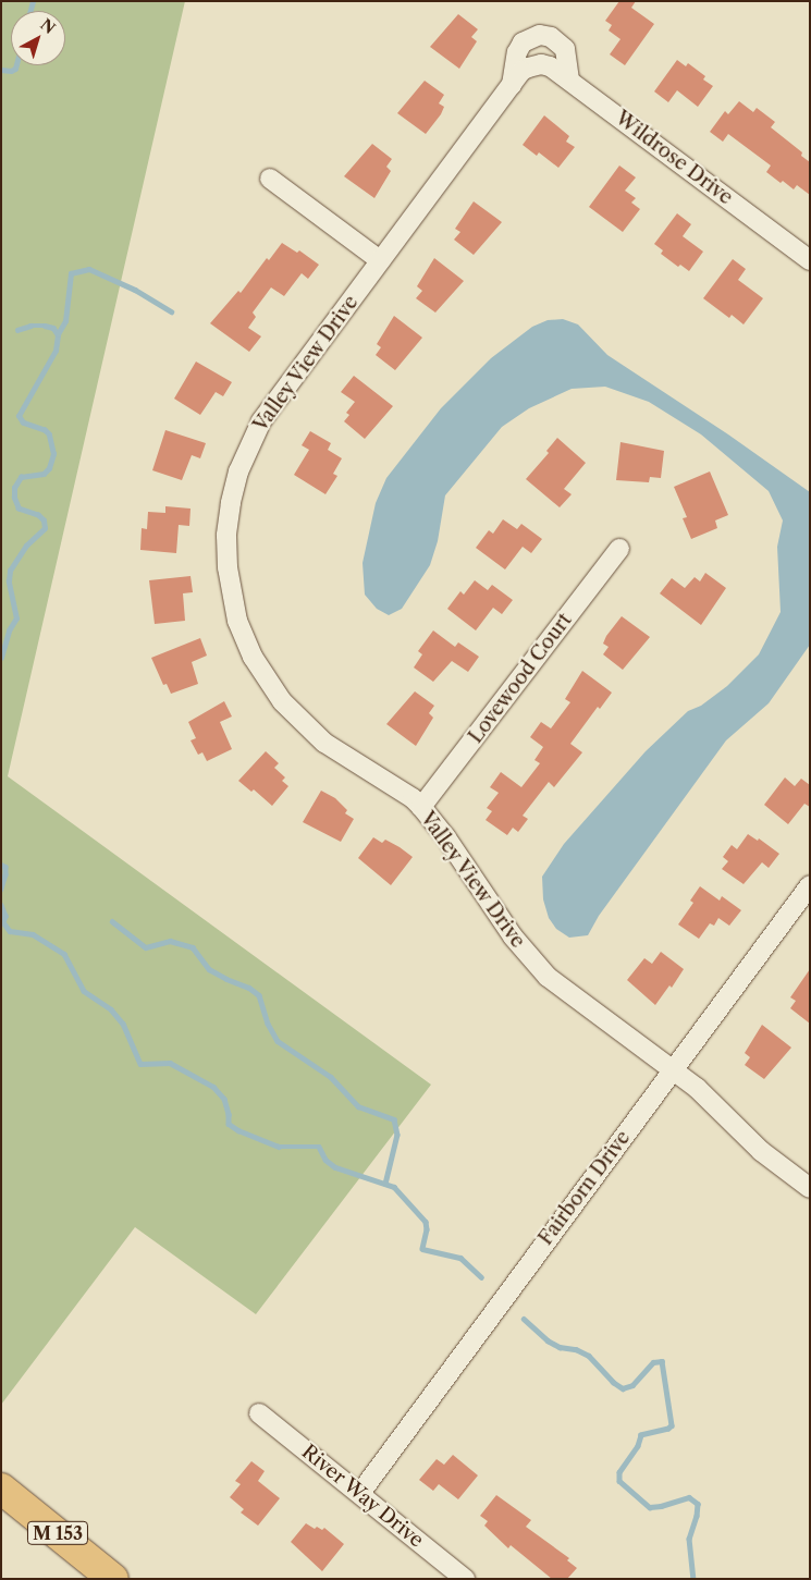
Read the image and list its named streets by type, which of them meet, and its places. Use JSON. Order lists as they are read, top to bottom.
{
  "streets": {
    "main road": ["M 153"],
    "street": [
      "Wildrose Drive",
      "Valley View Drive",
      "Lovewood Court",
      "Fairborn Drive",
      "River Way Drive"
    ]
  },
  "crossings": [
    ["Wildrose Drive", "Valley View Drive"],
    ["Valley View Drive", "Lovewood Court"],
    ["Valley View Drive", "Fairborn Drive"],
    ["Fairborn Drive", "River Way Drive"]
  ],
  "north": "top right"
}
